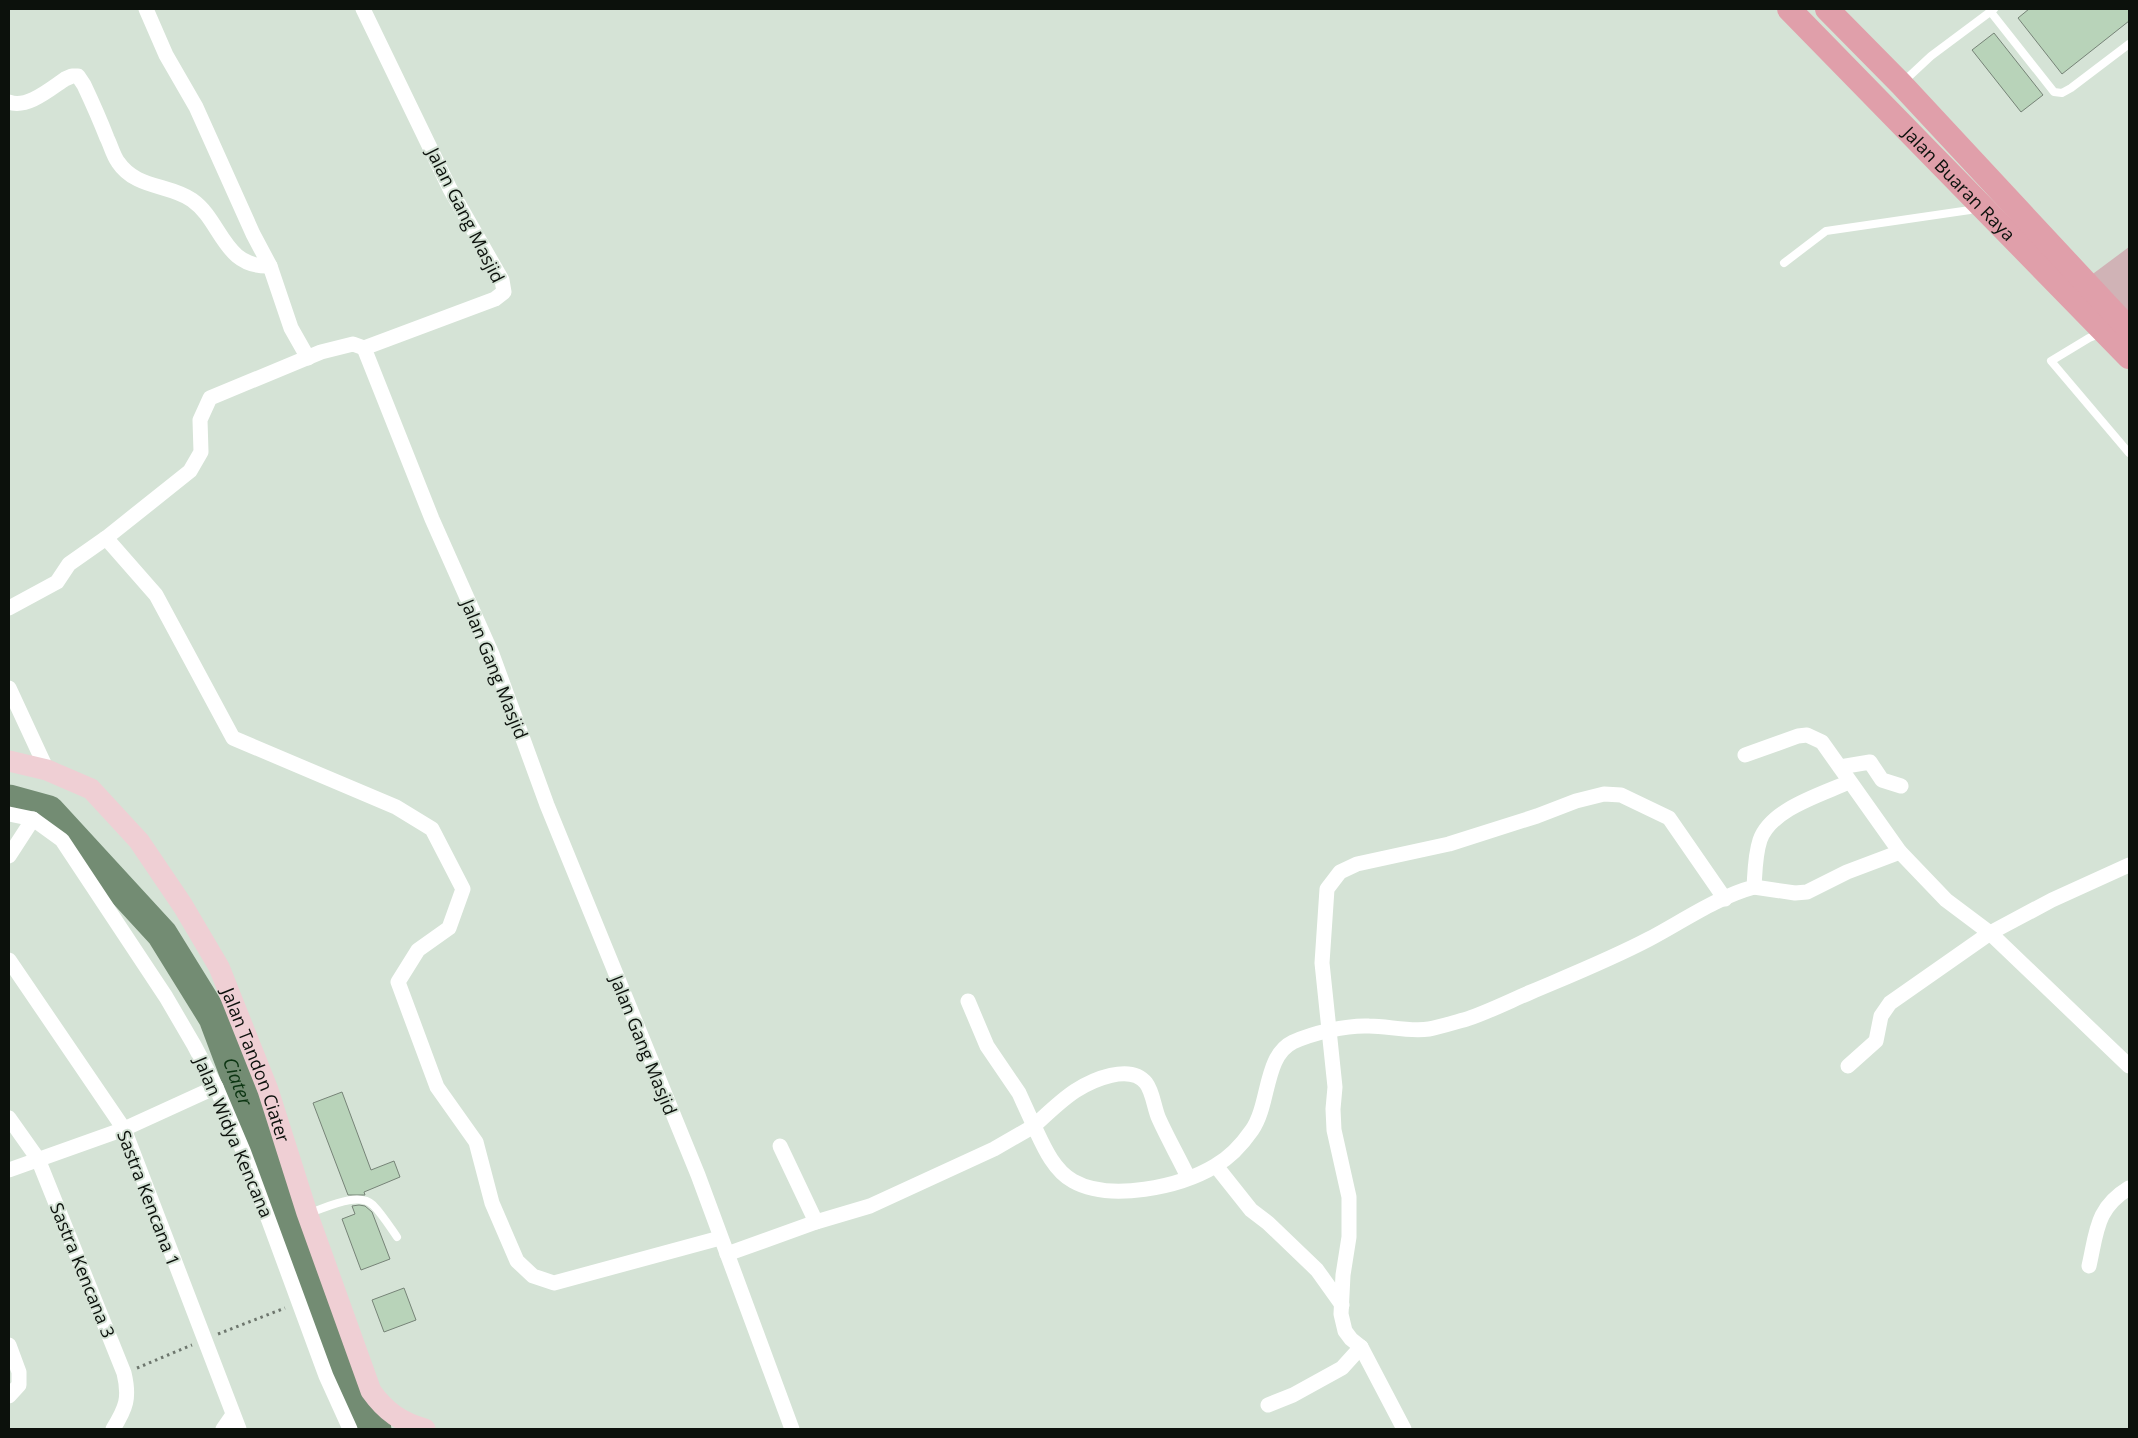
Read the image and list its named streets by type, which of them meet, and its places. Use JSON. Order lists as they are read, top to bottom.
{
  "streets": {
    "main road": ["Jalan Buaran Raya"],
    "street": [
      "Jalan Gang Masjid",
      "Jalan Tandon Ciater",
      "Jalan Widya Kencana",
      "Sastra Kencana 1",
      "Sastra Kencana 3"
    ]
  },
  "water": ["Ciater"]
}
